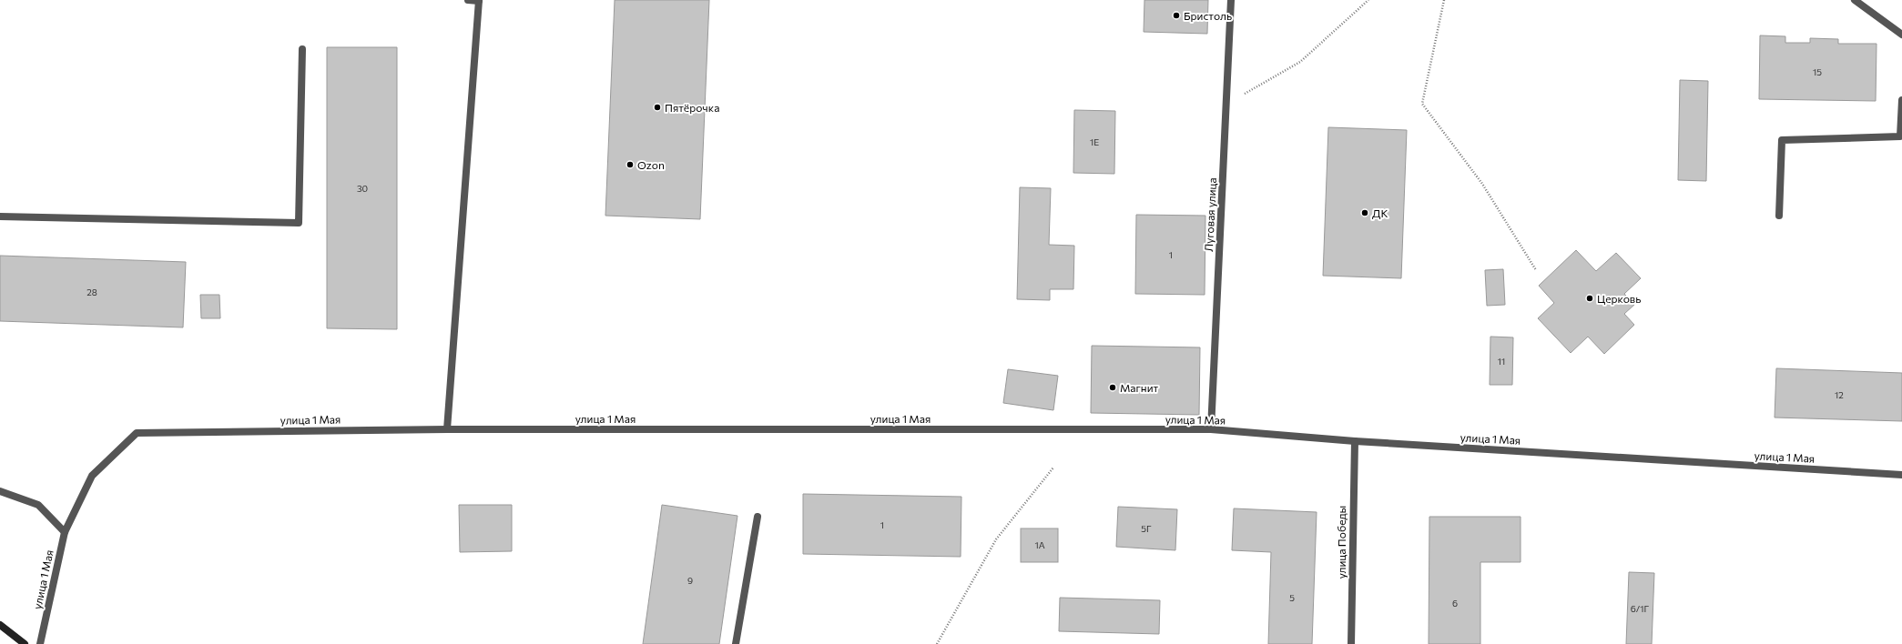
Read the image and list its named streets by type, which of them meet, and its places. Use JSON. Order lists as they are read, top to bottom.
{
  "streets": {
    "street": ["Луговая улица", "улица 1 Мая", "улица Победы"]
  },
  "crossings": [
    ["Луговая улица", "улица 1 Мая"],
    ["улица 1 Мая", "улица Победы"]
  ],
  "places": [
    "Бристоль",
    "Пятёрочка",
    "Ozon",
    "ДК",
    "Церковь",
    "Магнит"
  ],
  "house_numbers": [
    "15",
    "1Е",
    "30",
    "1",
    "28",
    "11",
    "12",
    "1",
    "5Г",
    "1А",
    "9",
    "5",
    "6",
    "6/1Г"
  ]
}
